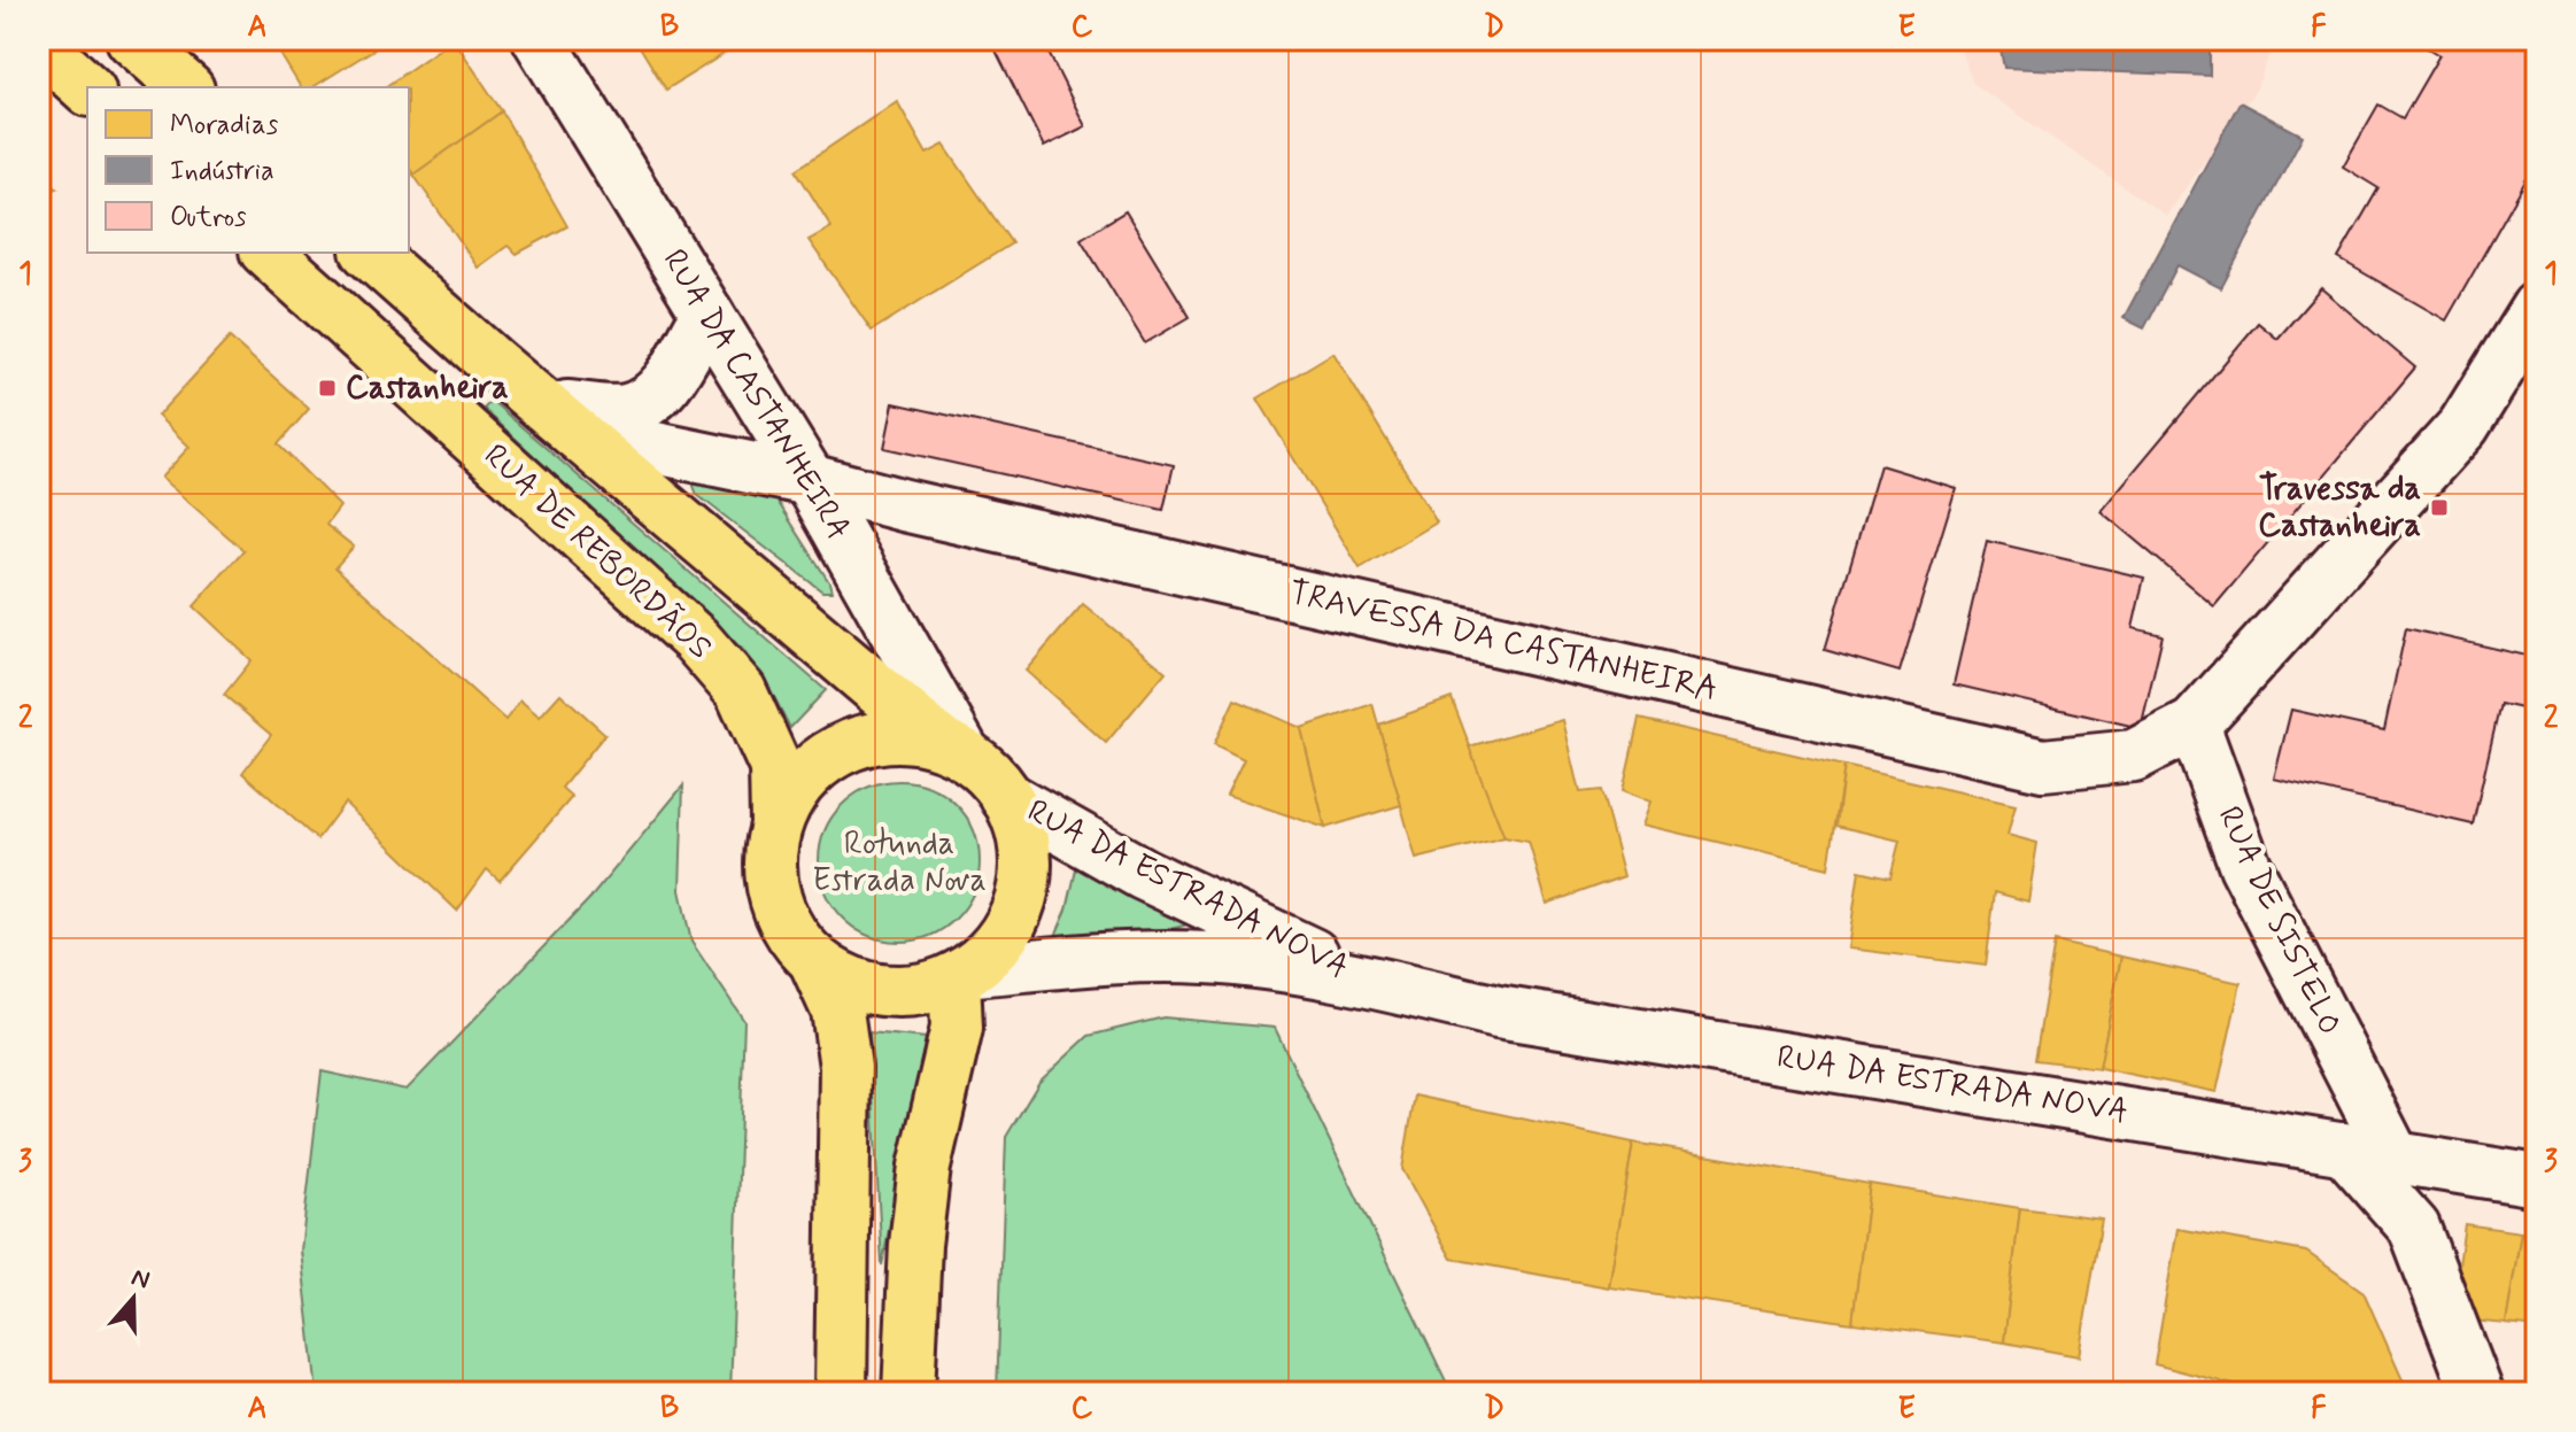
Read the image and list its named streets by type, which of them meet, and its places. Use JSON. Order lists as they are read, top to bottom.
{
  "streets": {
    "main road": ["RUA DE REBORDÃOS"],
    "street": [
      "RUA DA CASTANHEIRA",
      "TRAVESSA DA CASTANHEIRA",
      "RUA DA ESTRADA NOVA",
      "RUA DE SISTELO"
    ]
  },
  "crossings": [
    ["RUA DA CASTANHEIRA", "RUA DE REBORDÃOS"],
    ["RUA DA CASTANHEIRA", "TRAVESSA DA CASTANHEIRA"],
    ["RUA DA CASTANHEIRA", "RUA DA ESTRADA NOVA"],
    ["RUA DE REBORDÃOS", "RUA DA ESTRADA NOVA"],
    ["TRAVESSA DA CASTANHEIRA", "RUA DE SISTELO"],
    ["RUA DA ESTRADA NOVA", "RUA DE SISTELO"]
  ],
  "parks": ["Rotunda Estrada Nova"],
  "places": {
    "transit": ["Castanheira", "Travessa da Castanheira"]
  },
  "legend": ["Moradias", "Indústria", "Outros"],
  "north": "top",
  "grid": {
    "columns": [
      "A",
      "B",
      "C",
      "D",
      "E",
      "F"
    ],
    "rows": ["1", "2", "3"]
  }
}
